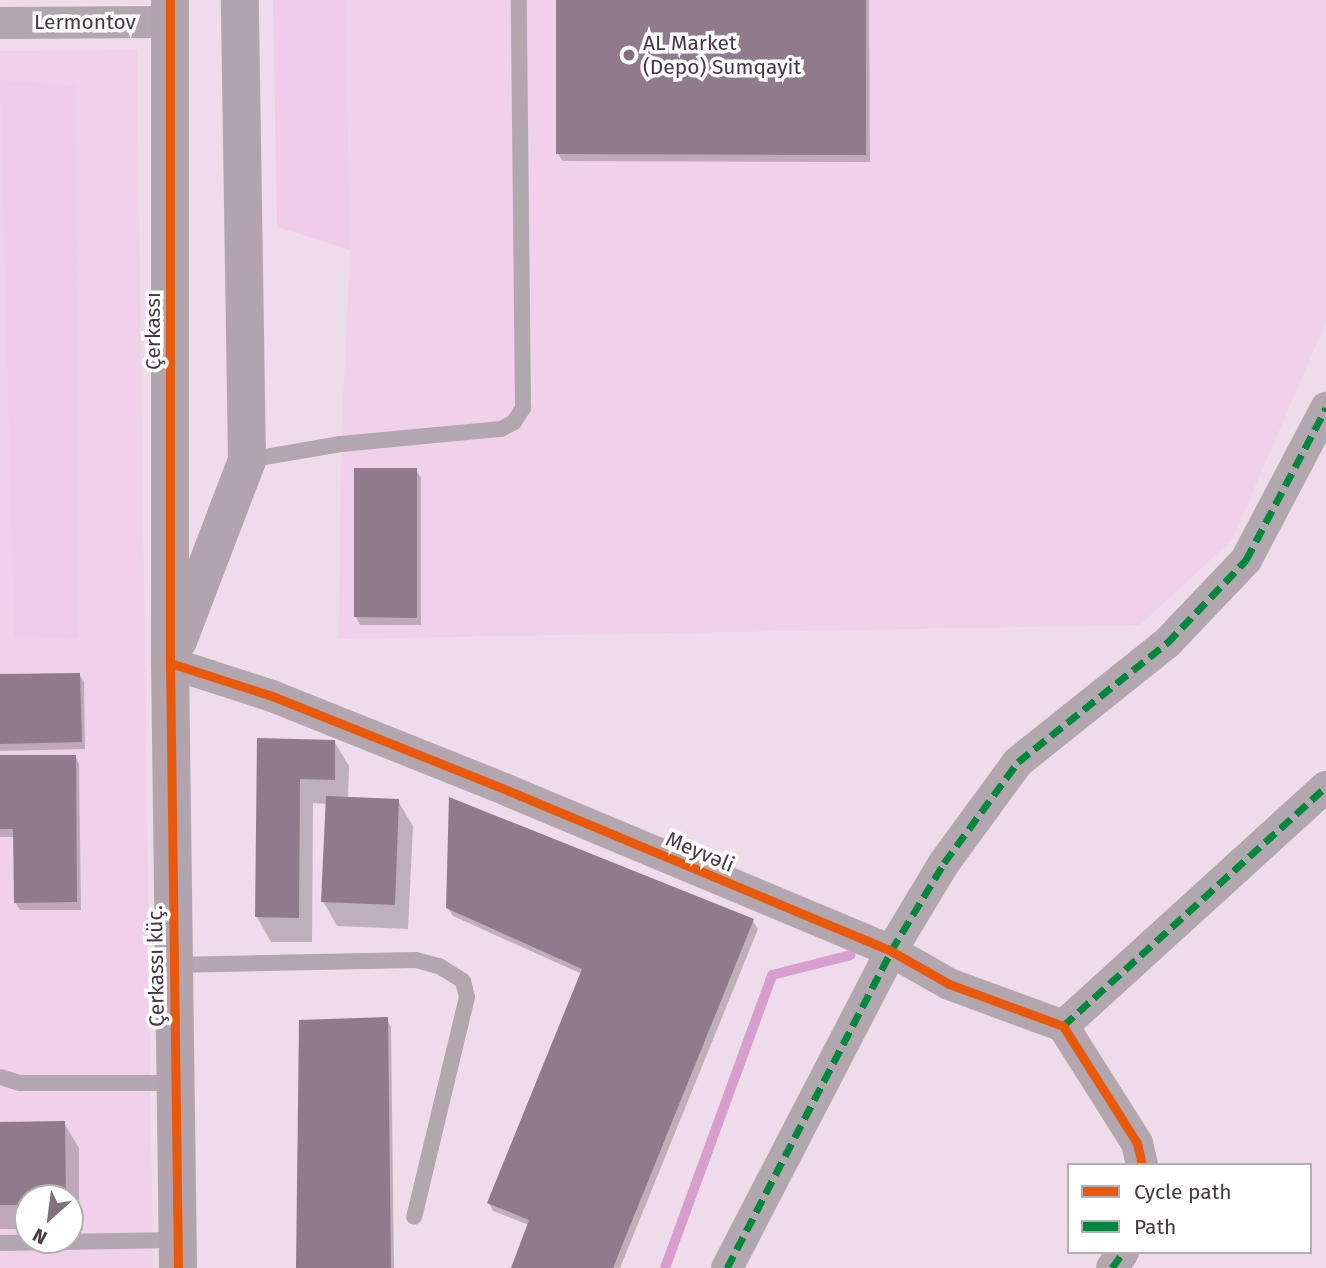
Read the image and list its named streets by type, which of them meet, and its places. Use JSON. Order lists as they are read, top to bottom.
{
  "streets": {
    "street": [
      "Lermontov",
      "Çerkassı",
      "Meyvəli",
      "Çerkassı küç."
    ]
  },
  "crossings": [
    ["Lermontov", "Çerkassı"],
    ["Çerkassı", "Meyvəli"],
    ["Çerkassı", "Çerkassı küç."],
    ["Meyvəli", "Çerkassı küç."]
  ],
  "places": ["AL Market (Depo) Sumqayit"],
  "legend": ["Cycle path", "Path"],
  "north": "bottom left"
}
